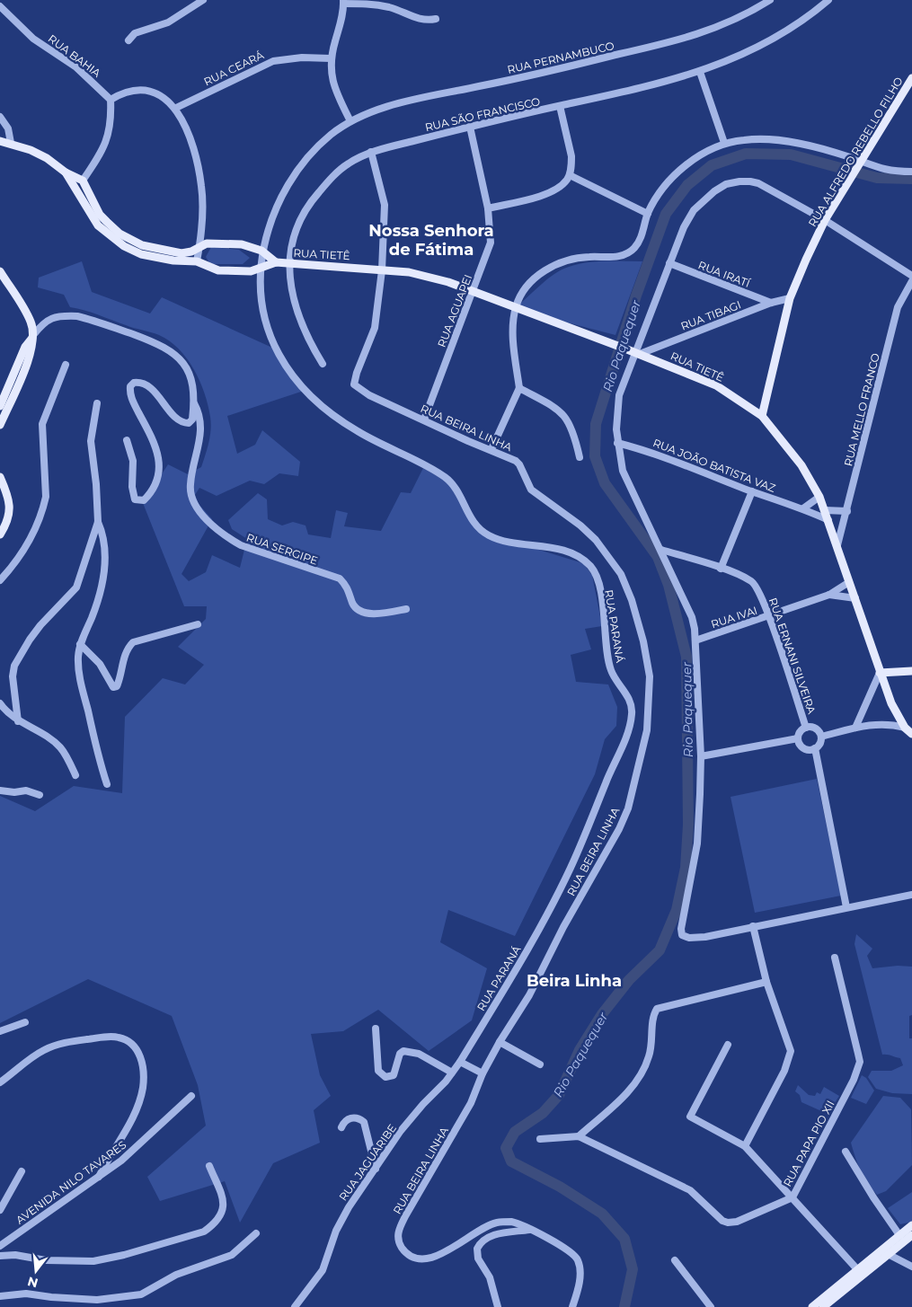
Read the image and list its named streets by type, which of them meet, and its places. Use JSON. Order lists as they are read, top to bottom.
{
  "streets": {
    "main road": ["RUA ALFREDO REBELLO FILHO", "RUA TIETÊ"],
    "street": [
      "RUA BAHIA",
      "RUA PERNAMBUCO",
      "RUA CEARÁ",
      "RUA SÃO FRANCISCO",
      "RUA IRATÍ",
      "RUA AGUAPEI",
      "RUA TIBAGI",
      "RUA MELLO FRANCO",
      "RUA BEIRA LINHA",
      "RUA JOÃO BATISTA VAZ",
      "RUA SERGIPE",
      "RUA IVAI",
      "RUA PARANÁ",
      "RUA ERNANI SILVEIRA",
      "RUA PAPA PIO XII",
      "RUA JAGUARIBE",
      "AVENIDA NILO TAVARES"
    ]
  },
  "crossings": [
    ["RUA PERNAMBUCO", "RUA PARANÁ"],
    ["RUA SÃO FRANCISCO", "RUA TIETÊ"],
    ["RUA SÃO FRANCISCO", "RUA AGUAPEI"],
    ["RUA ALFREDO REBELLO FILHO", "RUA TIETÊ"],
    ["RUA ALFREDO REBELLO FILHO", "RUA TIBAGI"],
    ["RUA TIETÊ", "RUA AGUAPEI"],
    ["RUA TIETÊ", "RUA TIBAGI"],
    ["RUA TIETÊ", "RUA MELLO FRANCO"],
    ["RUA TIETÊ", "RUA BEIRA LINHA"],
    ["RUA TIETÊ", "RUA JOÃO BATISTA VAZ"],
    ["RUA TIETÊ", "RUA IVAI"],
    ["RUA IRATÍ", "RUA TIBAGI"],
    ["RUA AGUAPEI", "RUA BEIRA LINHA"],
    ["RUA IVAI", "RUA ERNANI SILVEIRA"],
    ["RUA PARANÁ", "RUA JAGUARIBE"]
  ],
  "districts": ["Nossa Senhora de Fátima", "Beira Linha"],
  "water": ["Rio Paquequer"],
  "north": "bottom"
}
